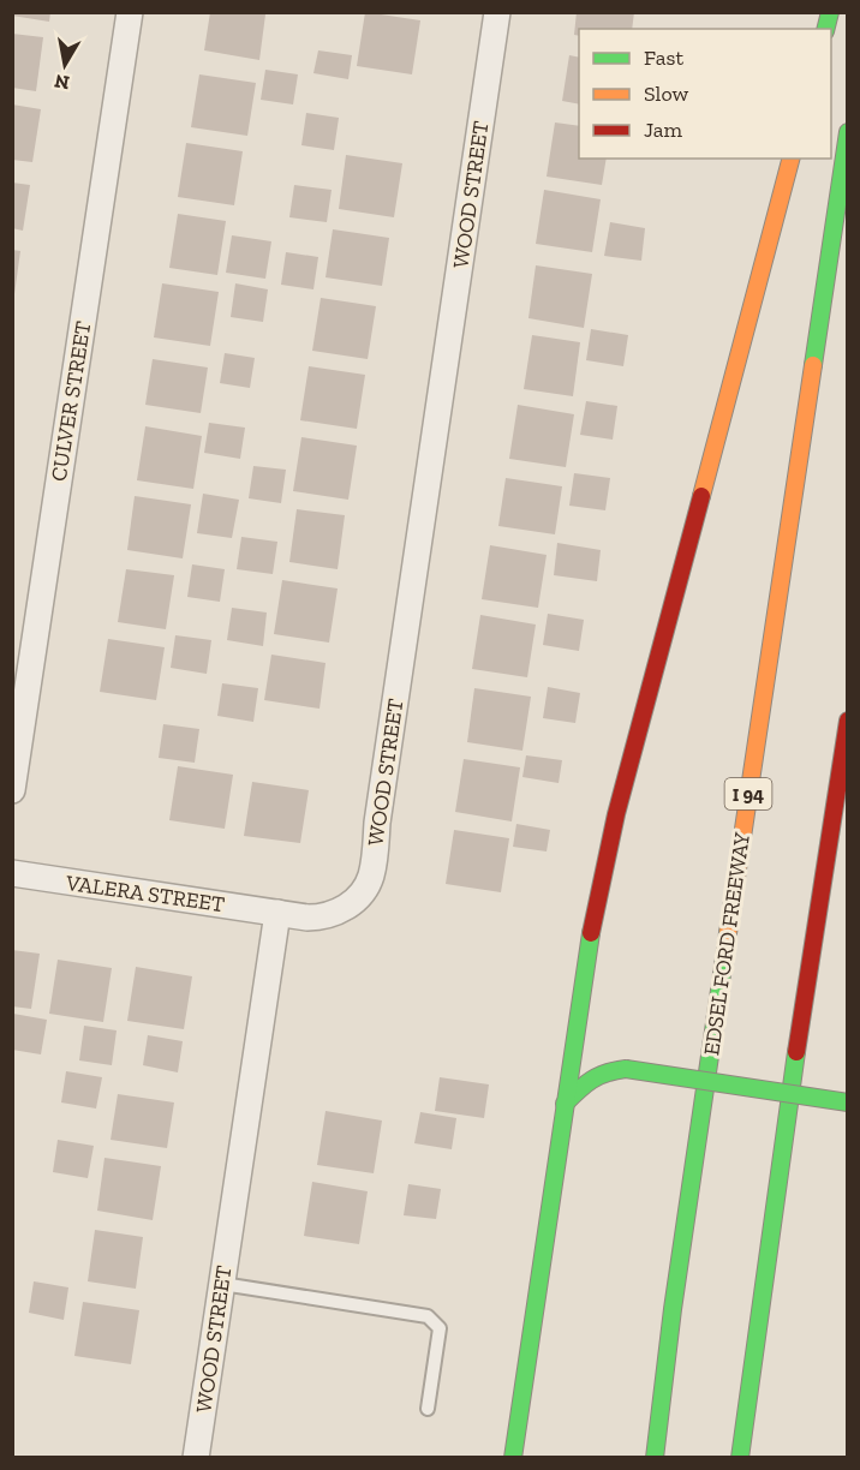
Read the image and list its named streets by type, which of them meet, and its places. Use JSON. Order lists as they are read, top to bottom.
{
  "streets": {
    "highway": ["I 94", "EDSEL FORD FREEWAY"],
    "street": ["WOOD STREET", "CULVER STREET", "VALERA STREET"]
  },
  "crossings": [
    ["WOOD STREET", "VALERA STREET"]
  ],
  "legend": ["Fast", "Slow", "Jam"],
  "north": "bottom"
}
